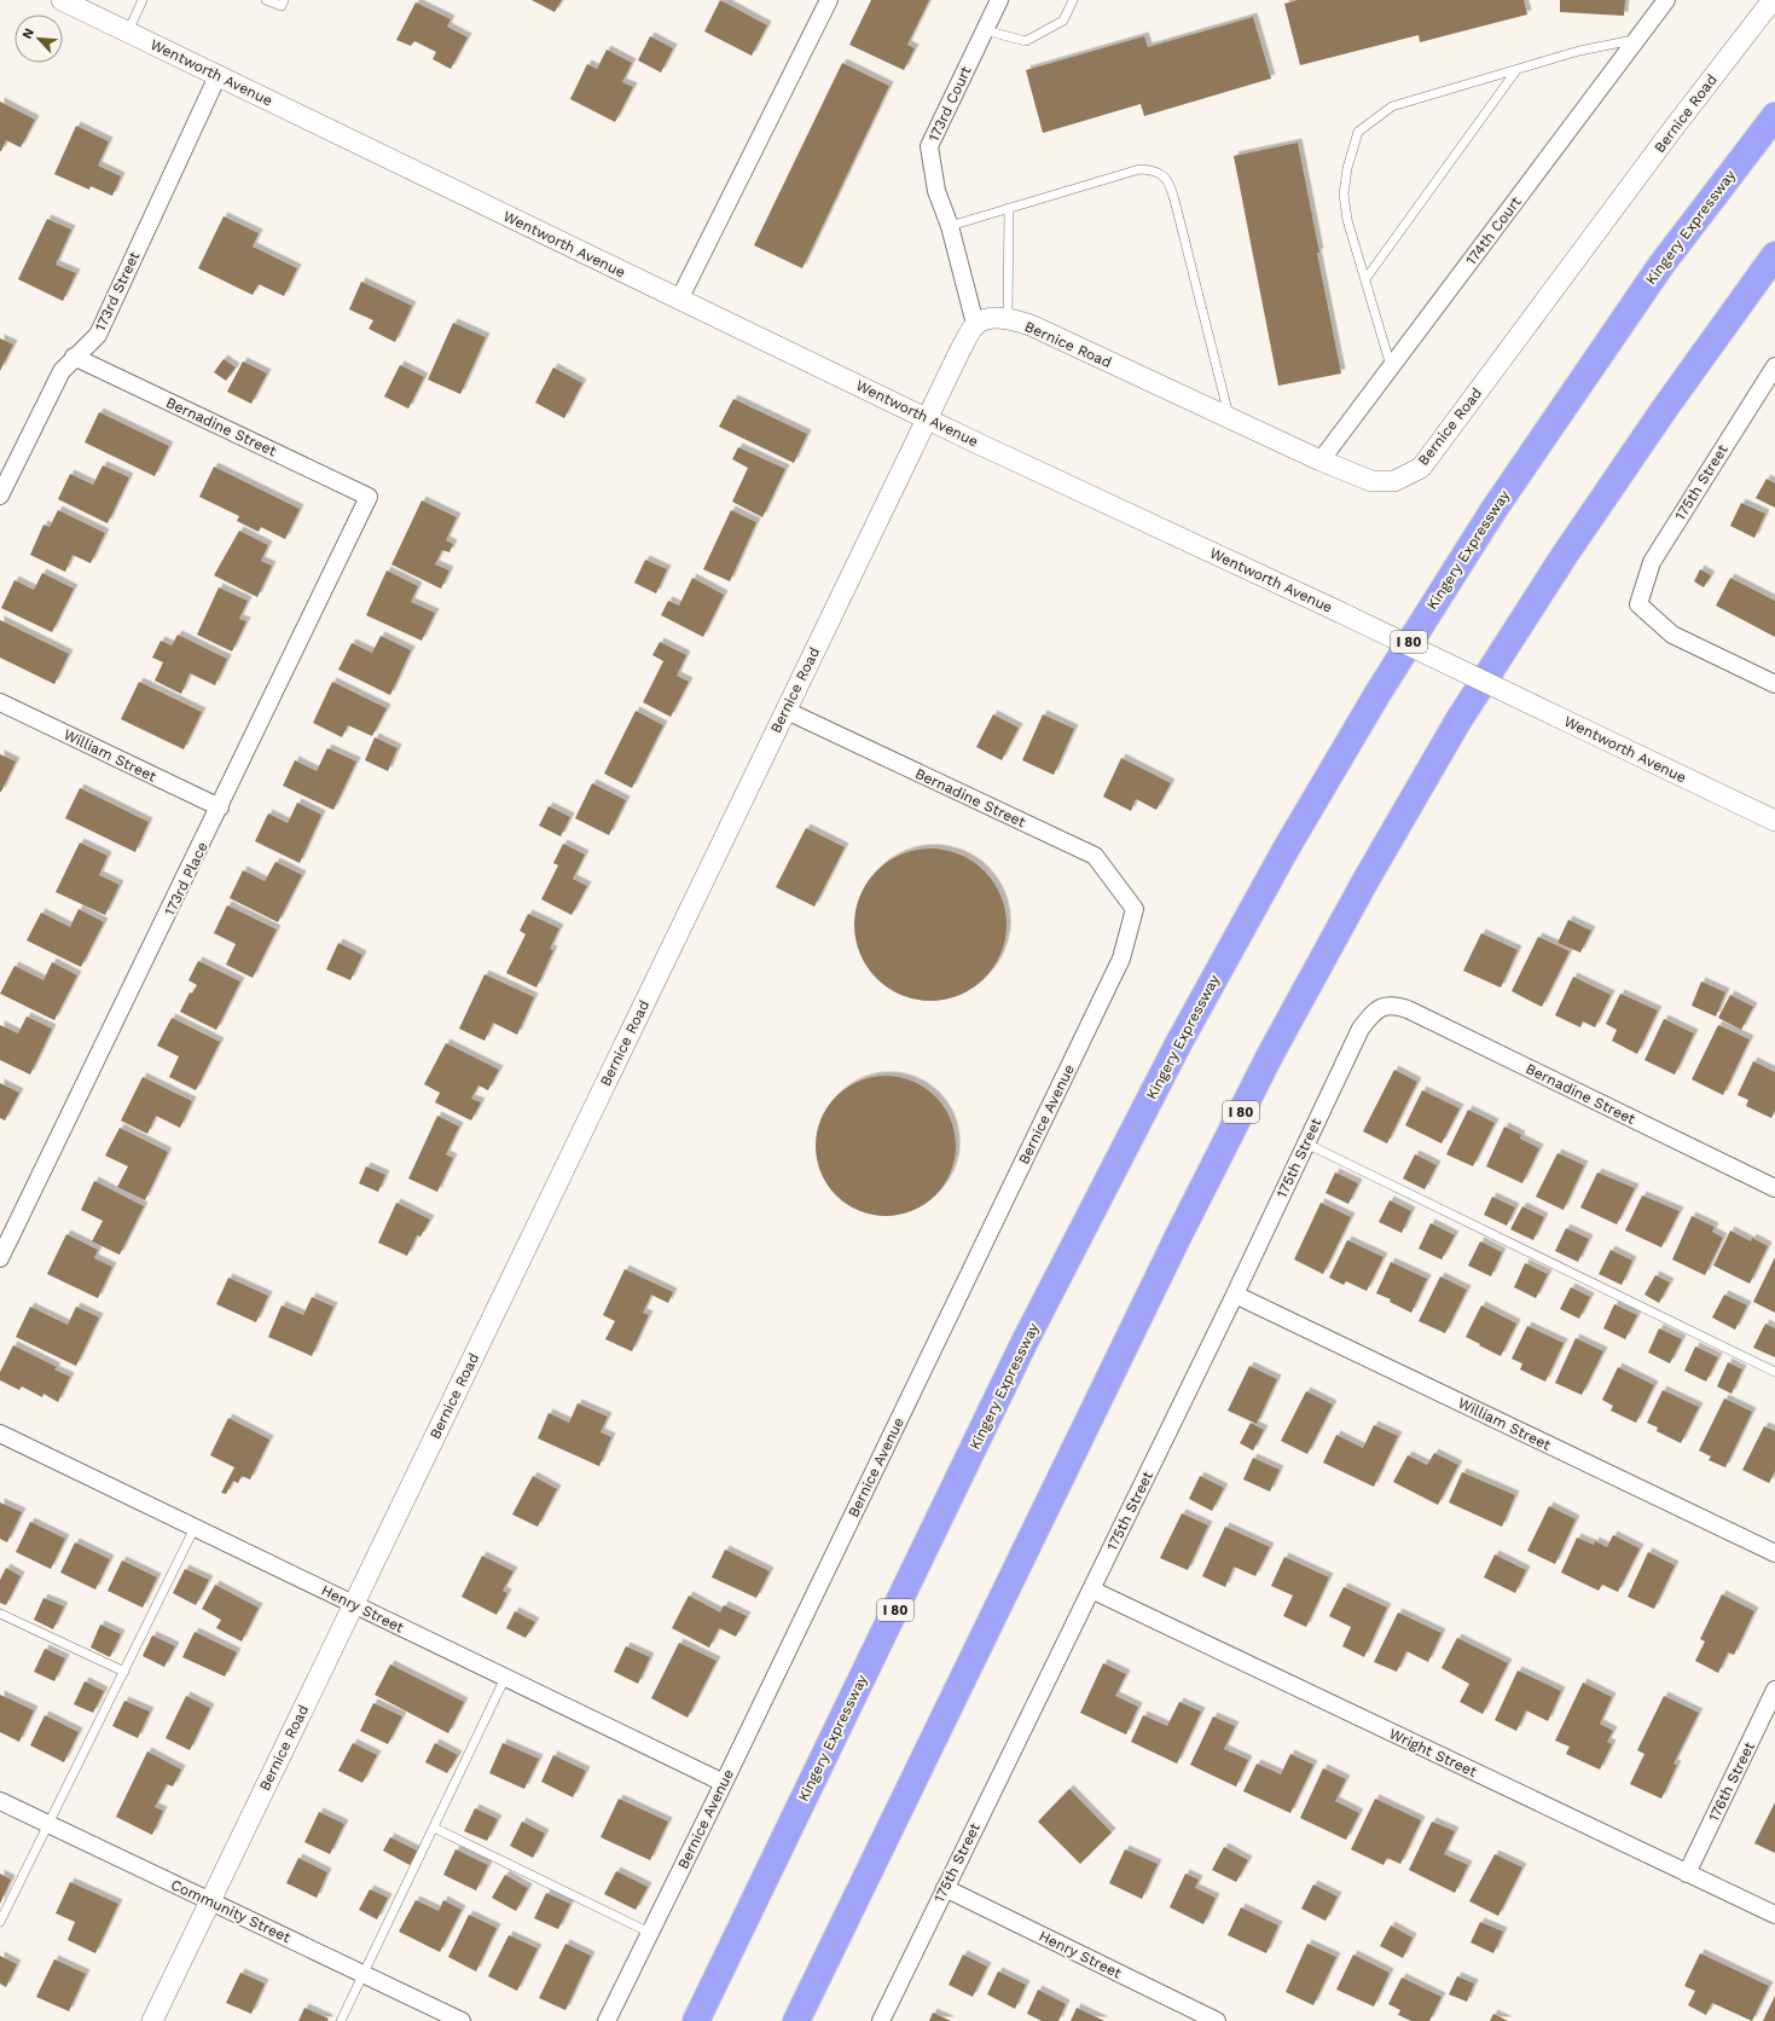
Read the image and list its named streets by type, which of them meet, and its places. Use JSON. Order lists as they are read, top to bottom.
{
  "streets": {
    "highway": ["Kingery Expressway", "I 80"],
    "street": [
      "Wentworth Avenue",
      "173rd Court",
      "Bernice Road",
      "174th Court",
      "173rd Street",
      "Bernadine Street",
      "175th Street",
      "William Street",
      "173rd Place",
      "Bernice Avenue",
      "Henry Street",
      "Wright Street",
      "176th Street",
      "Community Street"
    ]
  },
  "crossings": [
    ["Wentworth Avenue", "Bernice Road"],
    ["Wentworth Avenue", "173rd Street"],
    ["173rd Court", "Bernice Road"],
    ["Bernice Road", "174th Court"],
    ["Bernice Road", "Bernadine Street"],
    ["Bernice Road", "Henry Street"],
    ["Bernice Road", "Community Street"],
    ["173rd Street", "Bernadine Street"],
    ["Bernadine Street", "175th Street"],
    ["Bernadine Street", "173rd Place"],
    ["Bernadine Street", "Bernice Avenue"],
    ["175th Street", "William Street"],
    ["175th Street", "Henry Street"],
    ["175th Street", "Wright Street"],
    ["William Street", "173rd Place"],
    ["Bernice Avenue", "Henry Street"],
    ["Wright Street", "176th Street"]
  ],
  "north": "top left"
}
